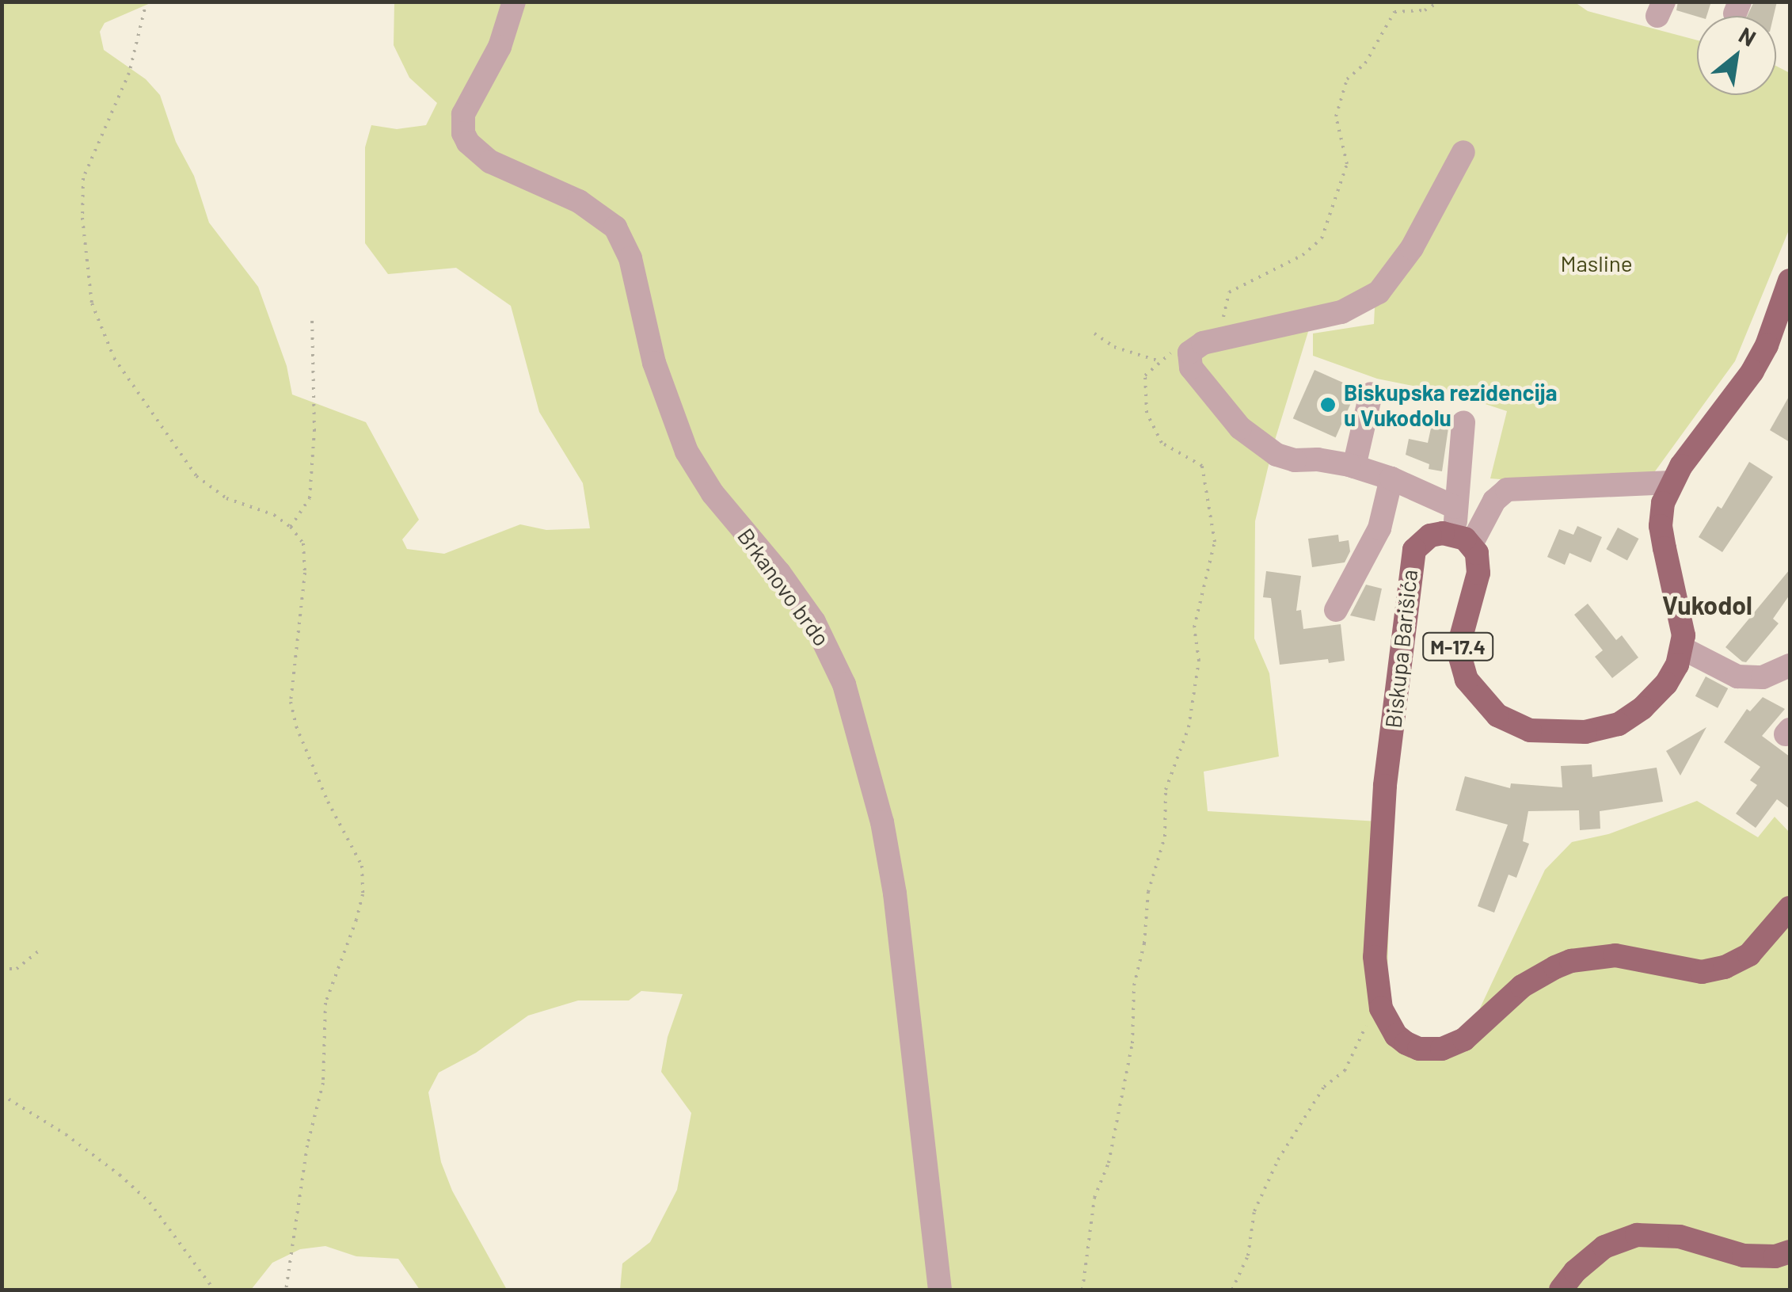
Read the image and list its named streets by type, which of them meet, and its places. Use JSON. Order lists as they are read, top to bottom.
{
  "streets": {
    "main road": ["M-17.4", "Biskupa Barišića"],
    "street": ["Brkanovo brdo"]
  },
  "crossings": [
    ["M-17.4", "Biskupa Barišića"]
  ],
  "districts": ["Vukodol"],
  "parks": ["Masline"],
  "places": ["Biskupska rezidencija u Vukodolu"],
  "north": "top right"
}
